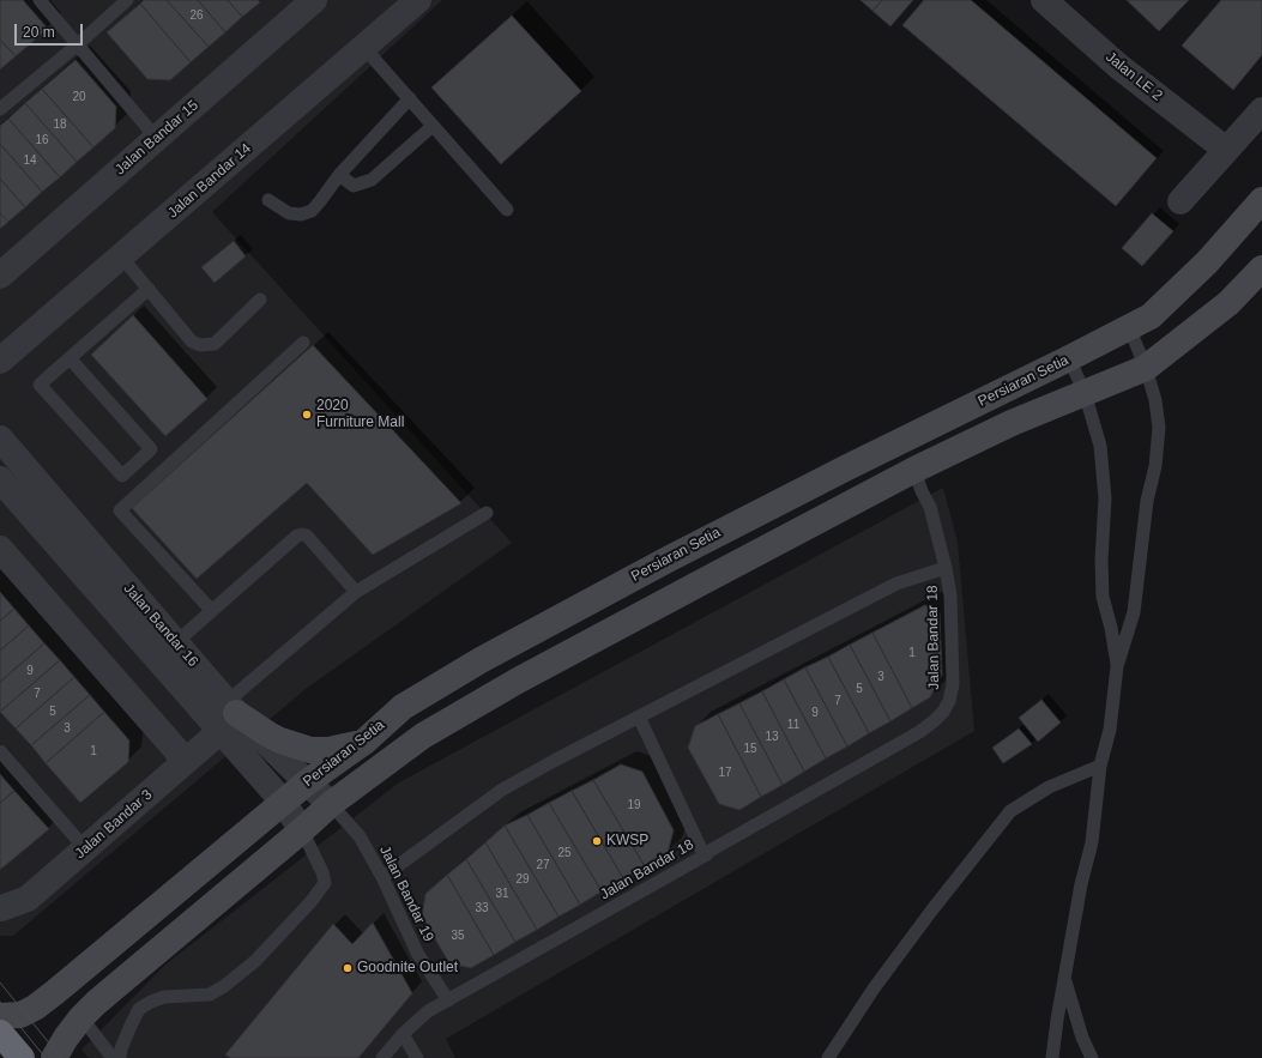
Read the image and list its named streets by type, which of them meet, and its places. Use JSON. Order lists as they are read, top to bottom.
{
  "streets": {
    "street": [
      "Jalan LE 2",
      "Jalan Bandar 15",
      "Jalan Bandar 14",
      "Persiaran Setia",
      "Jalan Bandar 16",
      "Jalan Bandar 3"
    ],
    "lane": ["Jalan Bandar 18", "Jalan Bandar 19"]
  },
  "crossings": [
    ["Persiaran Setia", "Jalan Bandar 16"],
    ["Jalan Bandar 16", "Jalan Bandar 3"],
    ["Jalan Bandar 16", "Jalan Bandar 19"],
    ["Jalan Bandar 18", "Jalan Bandar 19"]
  ],
  "places": ["2020 Furniture Mall", "KWSP", "Goodnite Outlet"],
  "house_numbers": [
    "26",
    "20",
    "18",
    "16",
    "14",
    "1",
    "9",
    "3",
    "5",
    "7",
    "7",
    "5",
    "9",
    "11",
    "3",
    "13",
    "15",
    "1",
    "17",
    "19",
    "25",
    "27",
    "29",
    "31",
    "33",
    "35"
  ],
  "scale_bar": "20 m"
}
